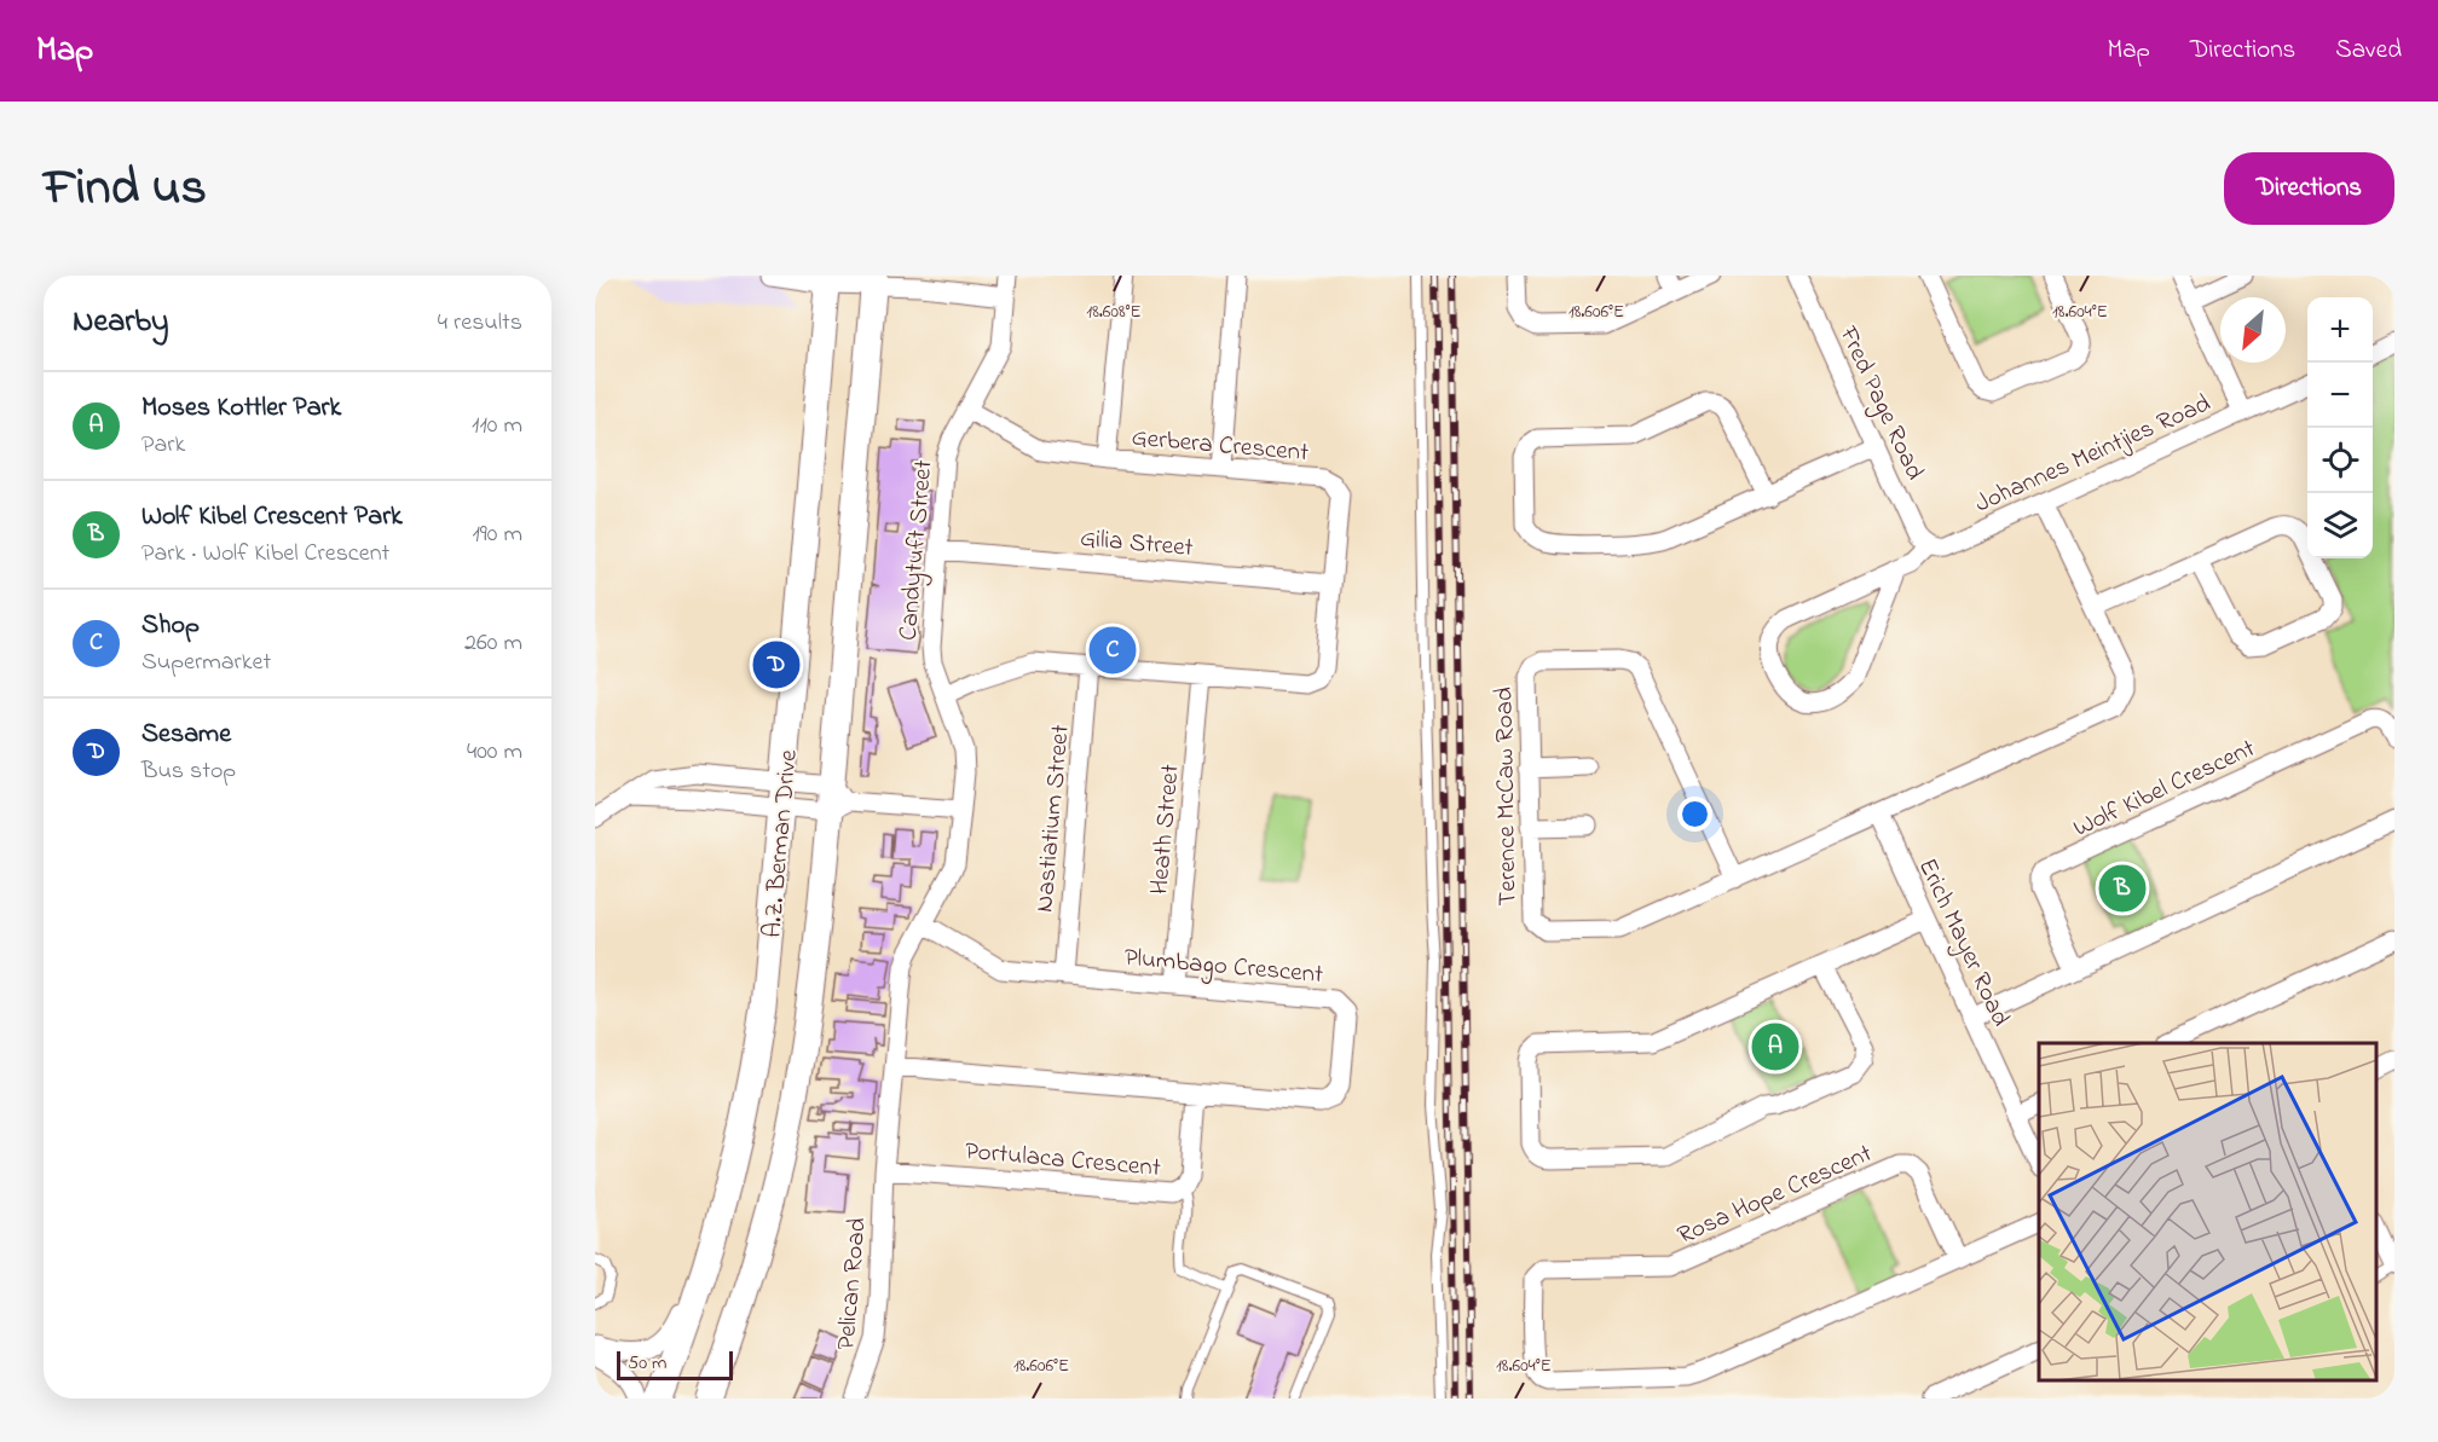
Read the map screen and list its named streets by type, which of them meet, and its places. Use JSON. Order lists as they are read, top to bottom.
{
  "streets": {
    "main road": ["A.Z. Berman Drive"],
    "street": [
      "Fred Page Road",
      "Gerbera Crescent",
      "Johannes Meintjies Road",
      "Gilia Street",
      "Candytuft Street",
      "Wolf Kibel Crescent",
      "Terence McCaw Road",
      "Nastiatium Street",
      "Heath Street",
      "Erich Mayer Road",
      "Plumbago Crescent",
      "Portulaca Crescent",
      "Rosa Hope Crescent",
      "Pelican Road"
    ]
  },
  "crossings": [
    ["Fred Page Road", "Johannes Meintjies Road"],
    ["Gerbera Crescent", "Gilia Street"],
    ["Gerbera Crescent", "Candytuft Street"],
    ["Gerbera Crescent", "Nastiatium Street"],
    ["Gerbera Crescent", "Heath Street"],
    ["Johannes Meintjies Road", "Terence McCaw Road"],
    ["Gilia Street", "Candytuft Street"],
    ["Candytuft Street", "Plumbago Crescent"],
    ["Candytuft Street", "Portulaca Crescent"],
    ["Candytuft Street", "Pelican Road"],
    ["Terence McCaw Road", "Erich Mayer Road"],
    ["Nastiatium Street", "Plumbago Crescent"],
    ["Heath Street", "Plumbago Crescent"],
    ["Plumbago Crescent", "Portulaca Crescent"],
    ["Portulaca Crescent", "Pelican Road"]
  ],
  "scale_bar": "50 m",
  "north": "bottom left",
  "page": {
    "header": "Map",
    "nav": ["Map", "Directions", "Saved"],
    "title": "Find us",
    "buttons": "Directions",
    "heading": ["Nearby", "4 results"],
    "map_buttons": ["+", "−"],
    "list": [
      {
        "mark": "A",
        "name": "Moses Kottler Park",
        "note": "Park",
        "value": "110 m"
      },
      {
        "mark": "B",
        "name": "Wolf Kibel Crescent Park",
        "note": "Park · Wolf Kibel Crescent",
        "value": "190 m"
      },
      {
        "mark": "C",
        "name": "Shop",
        "note": "Supermarket",
        "value": "260 m"
      },
      {
        "mark": "D",
        "name": "Sesame",
        "note": "Bus stop",
        "value": "400 m"
      }
    ],
    "pins": [
      "C",
      "D",
      "B",
      "A"
    ],
    "scale": "50 m"
  },
  "coordinates": ["18.608°E", "18.606°E", "18.604°E"]
}
